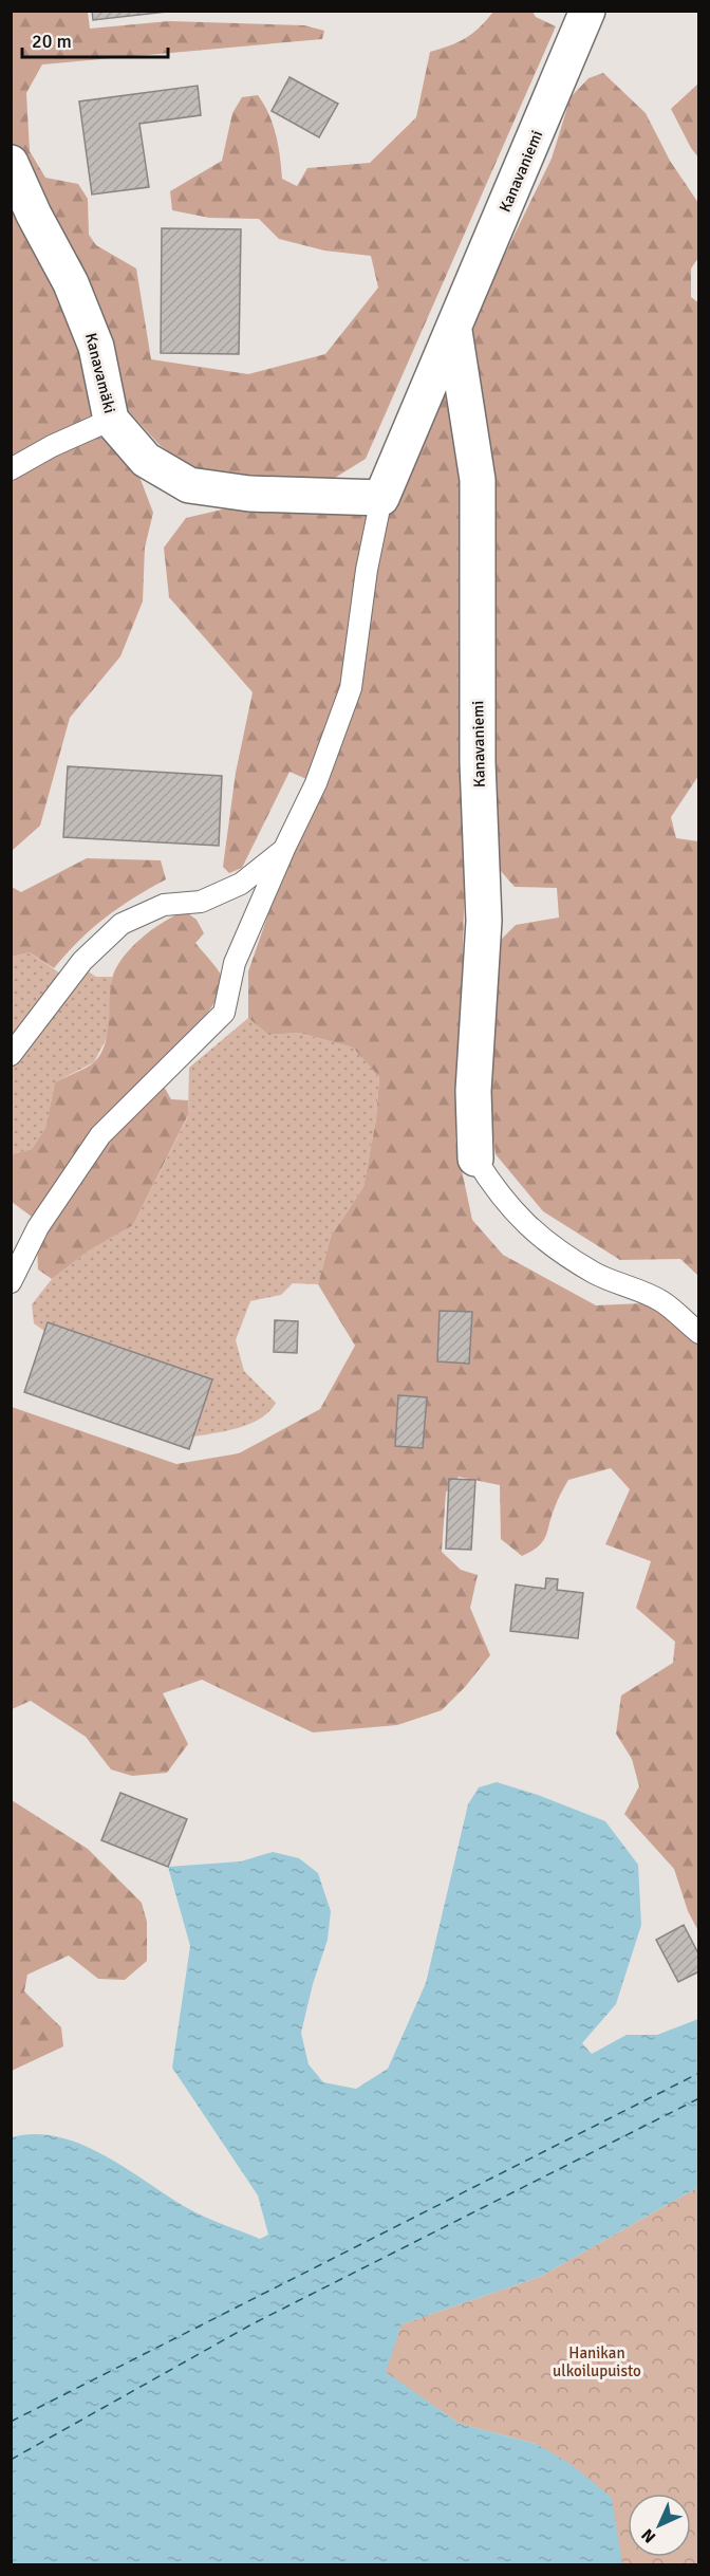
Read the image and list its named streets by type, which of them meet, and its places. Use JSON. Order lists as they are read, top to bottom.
{
  "streets": {
    "street": ["Kanavaniemi", "Kanavamäki"]
  },
  "crossings": [
    ["Kanavaniemi", "Kanavamäki"]
  ],
  "parks": ["Hanikan ulkoilupuisto"],
  "scale_bar": "20 m",
  "north": "bottom left"
}
